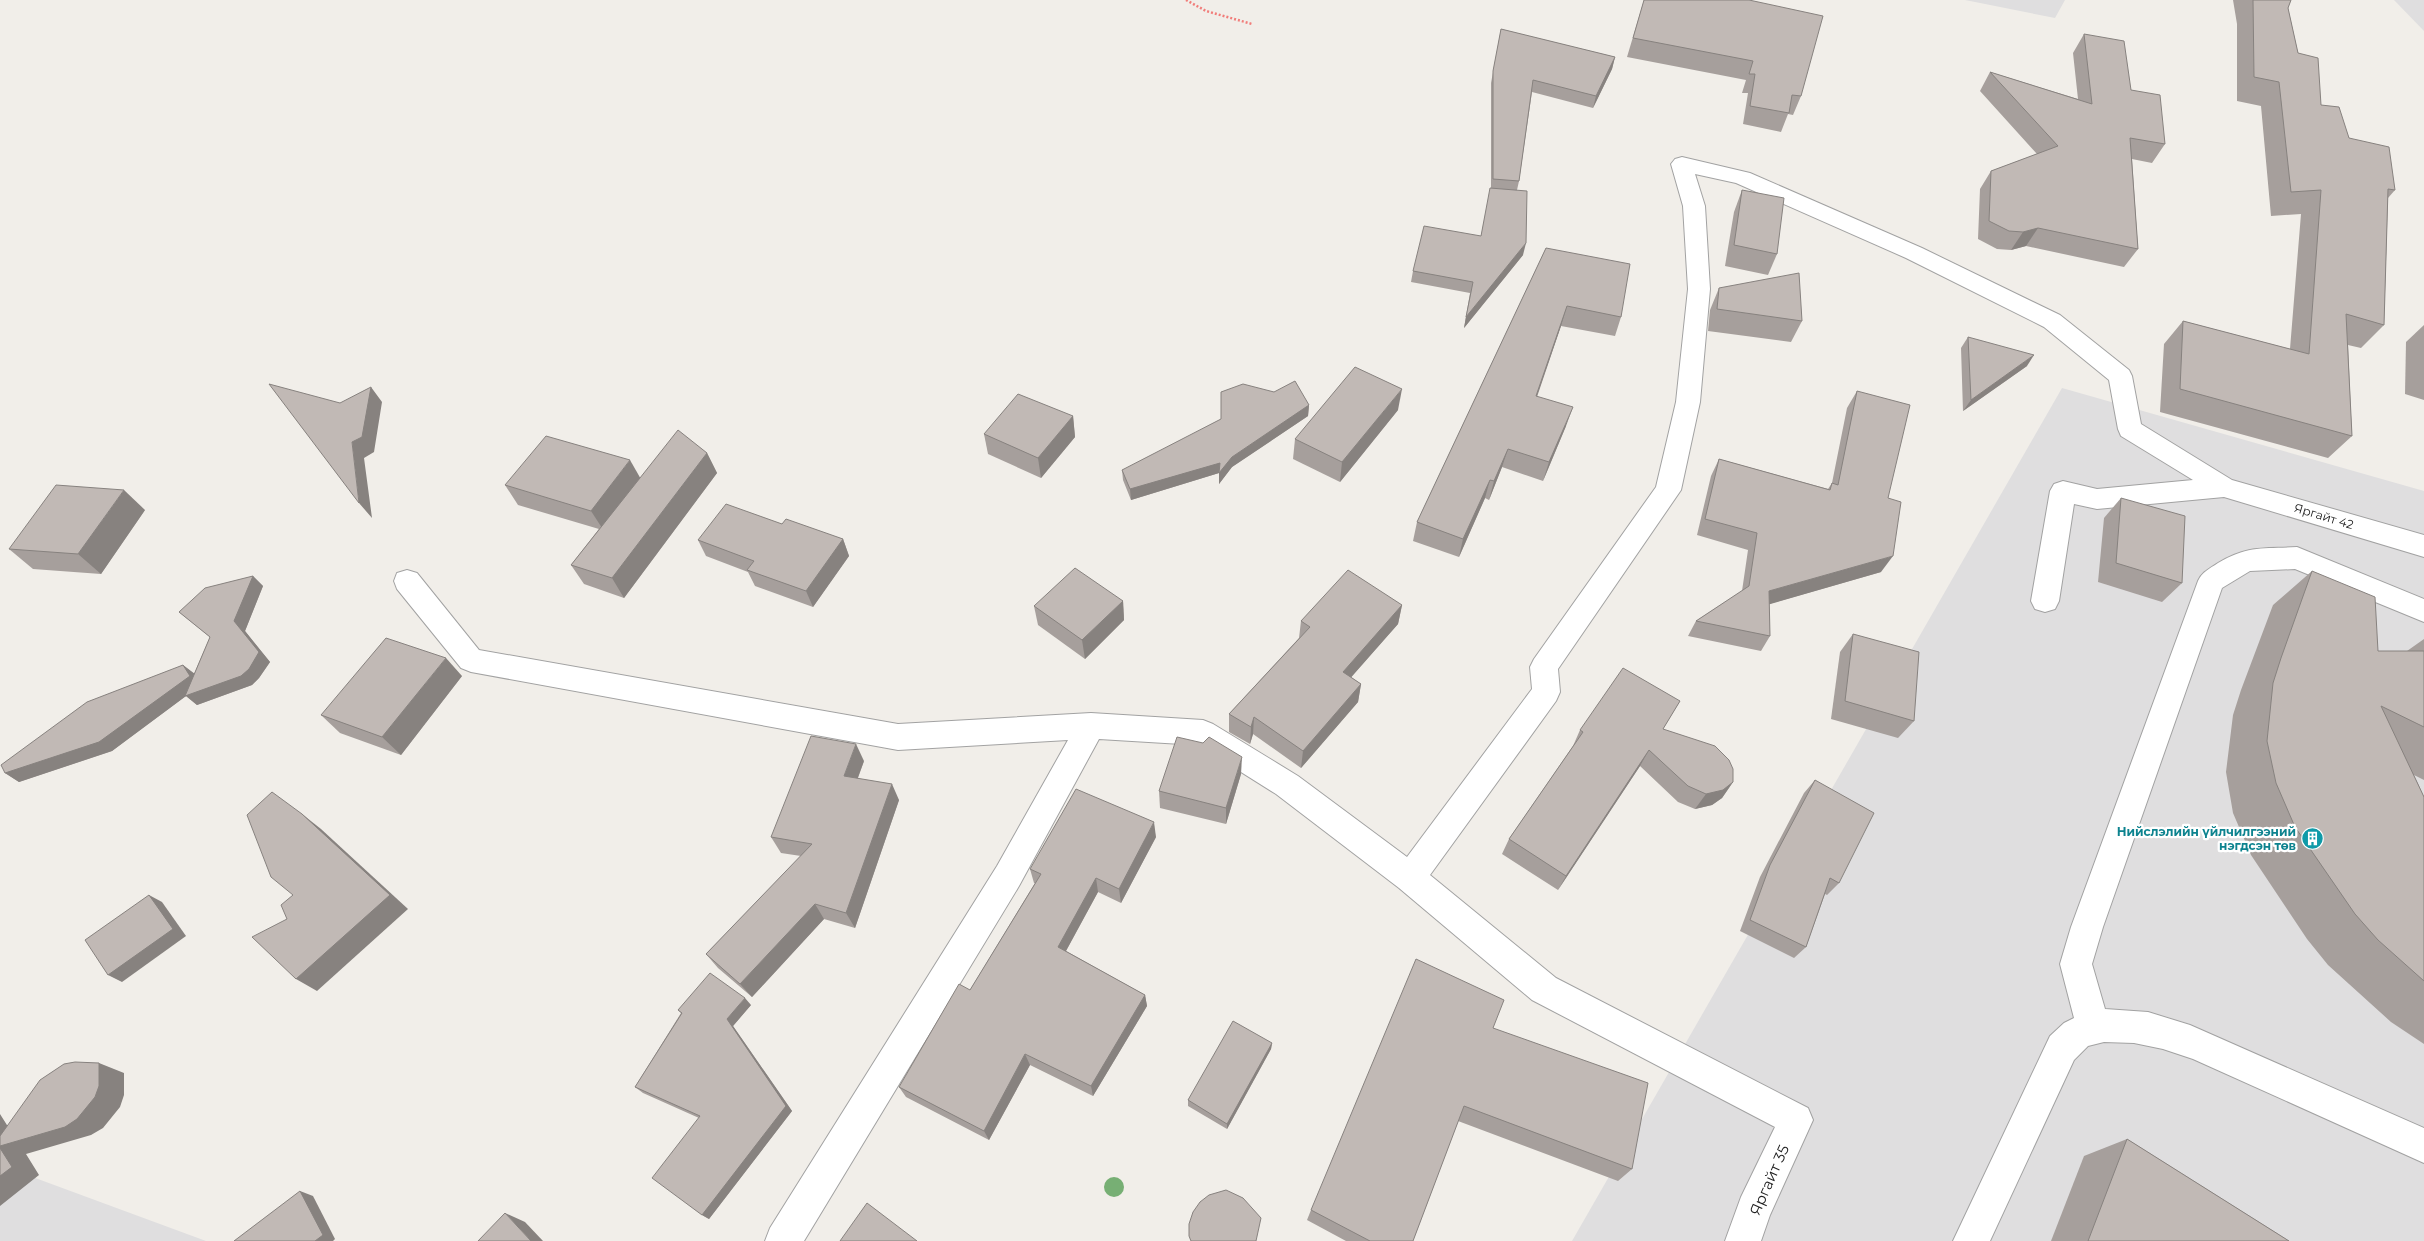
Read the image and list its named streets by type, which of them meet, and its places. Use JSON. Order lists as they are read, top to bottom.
{
  "streets": {
    "street": ["Яргайт 42", "Яргайт 35"]
  },
  "places": {
    "building": ["Нийслэлийн үйлчилгээний нэгдсэн төв"]
  }
}
